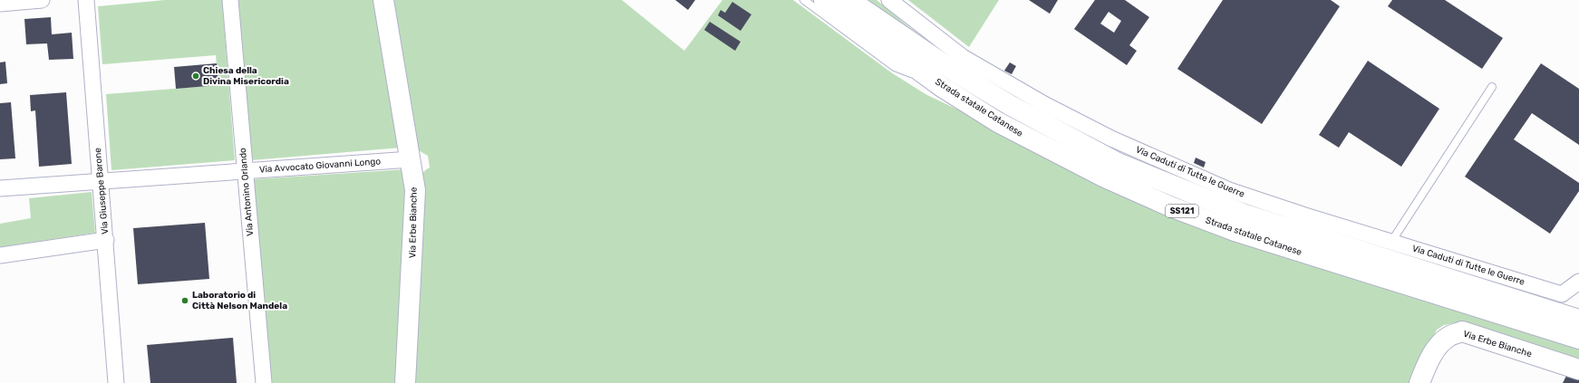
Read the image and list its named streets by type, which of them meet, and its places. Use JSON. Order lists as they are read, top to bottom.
{
  "streets": {
    "main road": ["Strada statale Catanese", "SS121", "Via Erbe Bianche"],
    "street": [
      "Via Avvocato Giovanni Longo",
      "Via Caduti di Tutte le Guerre",
      "Via Giuseppe Barone",
      "Via Antonino Orlando"
    ]
  },
  "crossings": [
    ["Via Avvocato Giovanni Longo", "Via Giuseppe Barone"],
    ["Via Avvocato Giovanni Longo", "Via Antonino Orlando"],
    ["Via Avvocato Giovanni Longo", "Via Erbe Bianche"]
  ],
  "places": ["Chiesa della Divina Misericordia", "Laboratorio di Città Nelson Mandela"]
}
